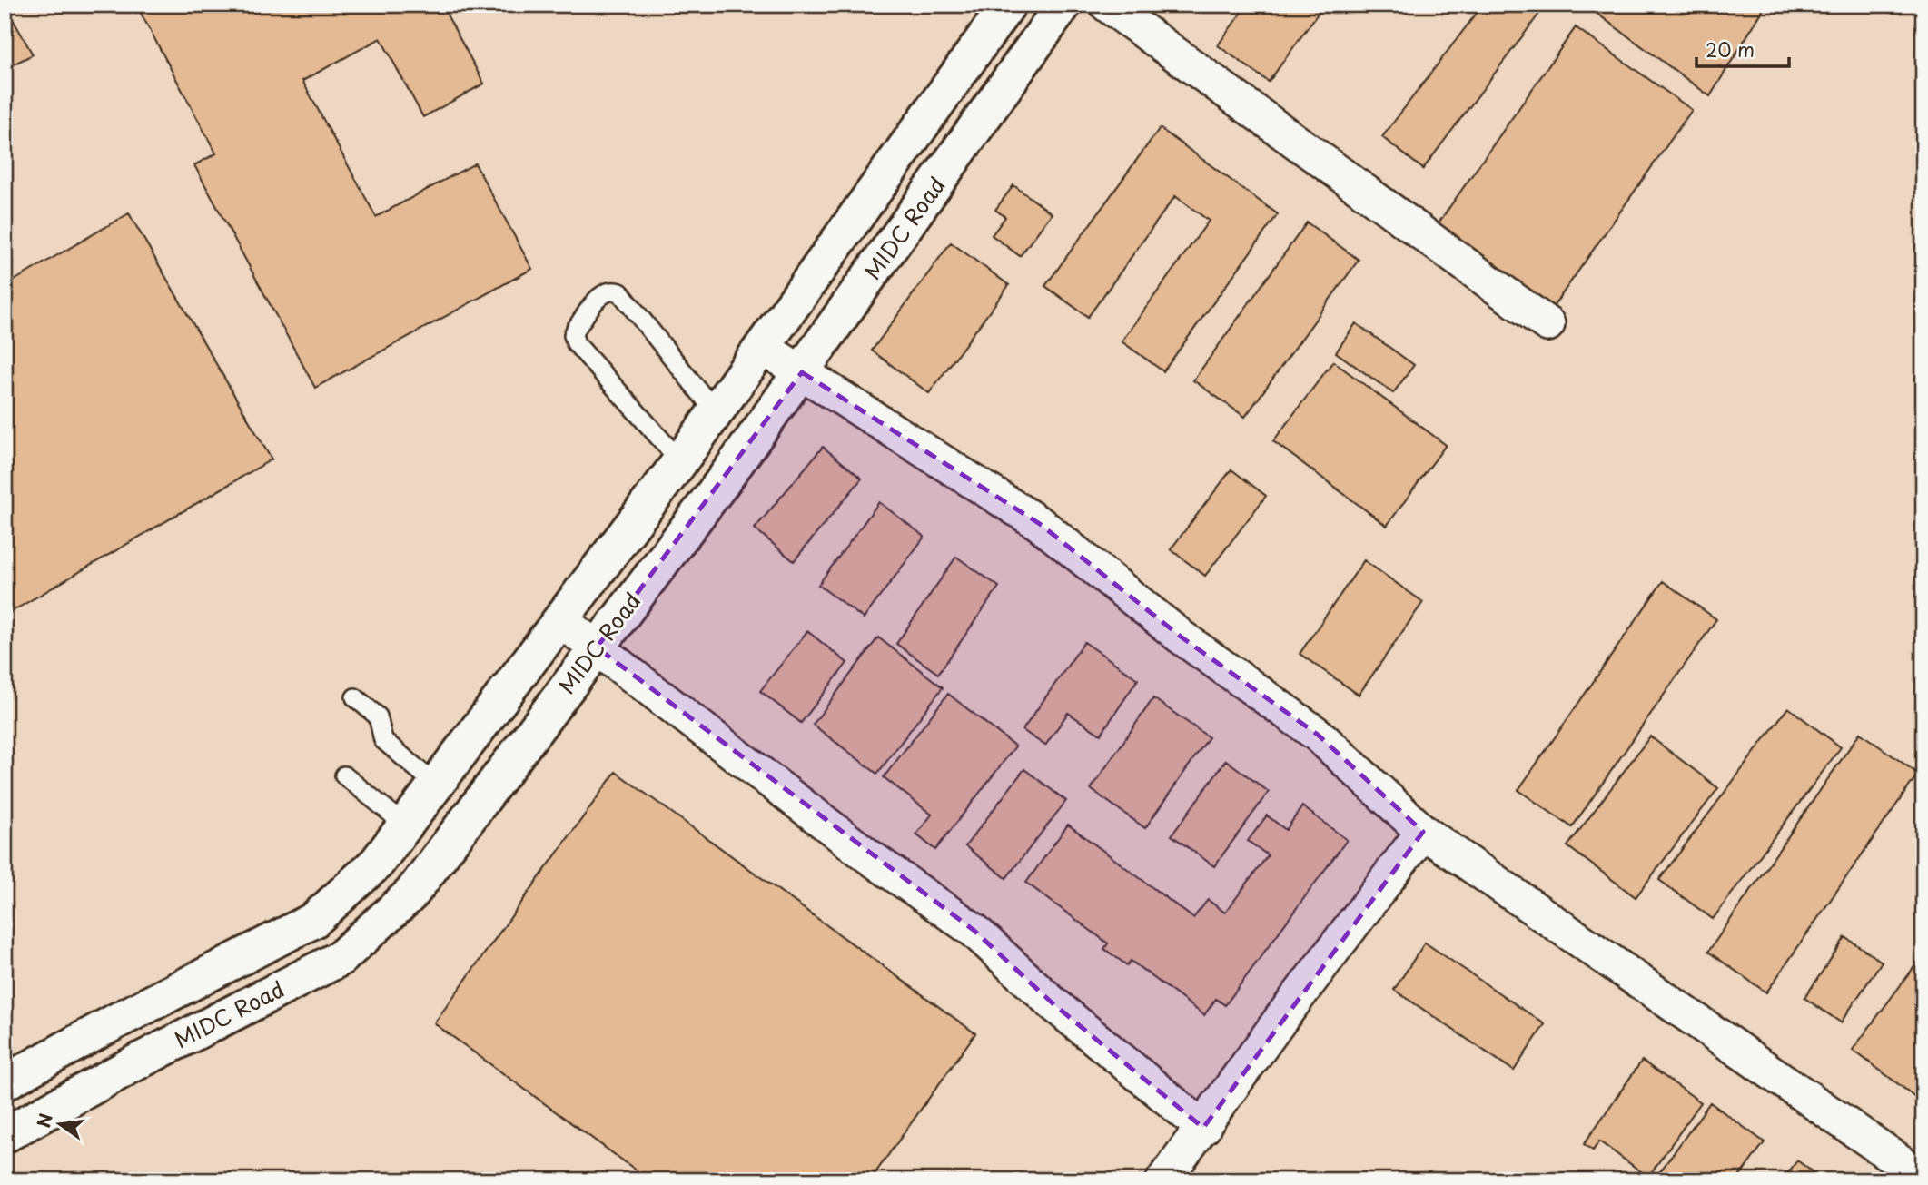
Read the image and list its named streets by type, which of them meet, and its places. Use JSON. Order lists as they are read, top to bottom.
{
  "streets": {
    "main road": ["MIDC Road"]
  },
  "scale_bar": "20 m",
  "north": "left"
}
